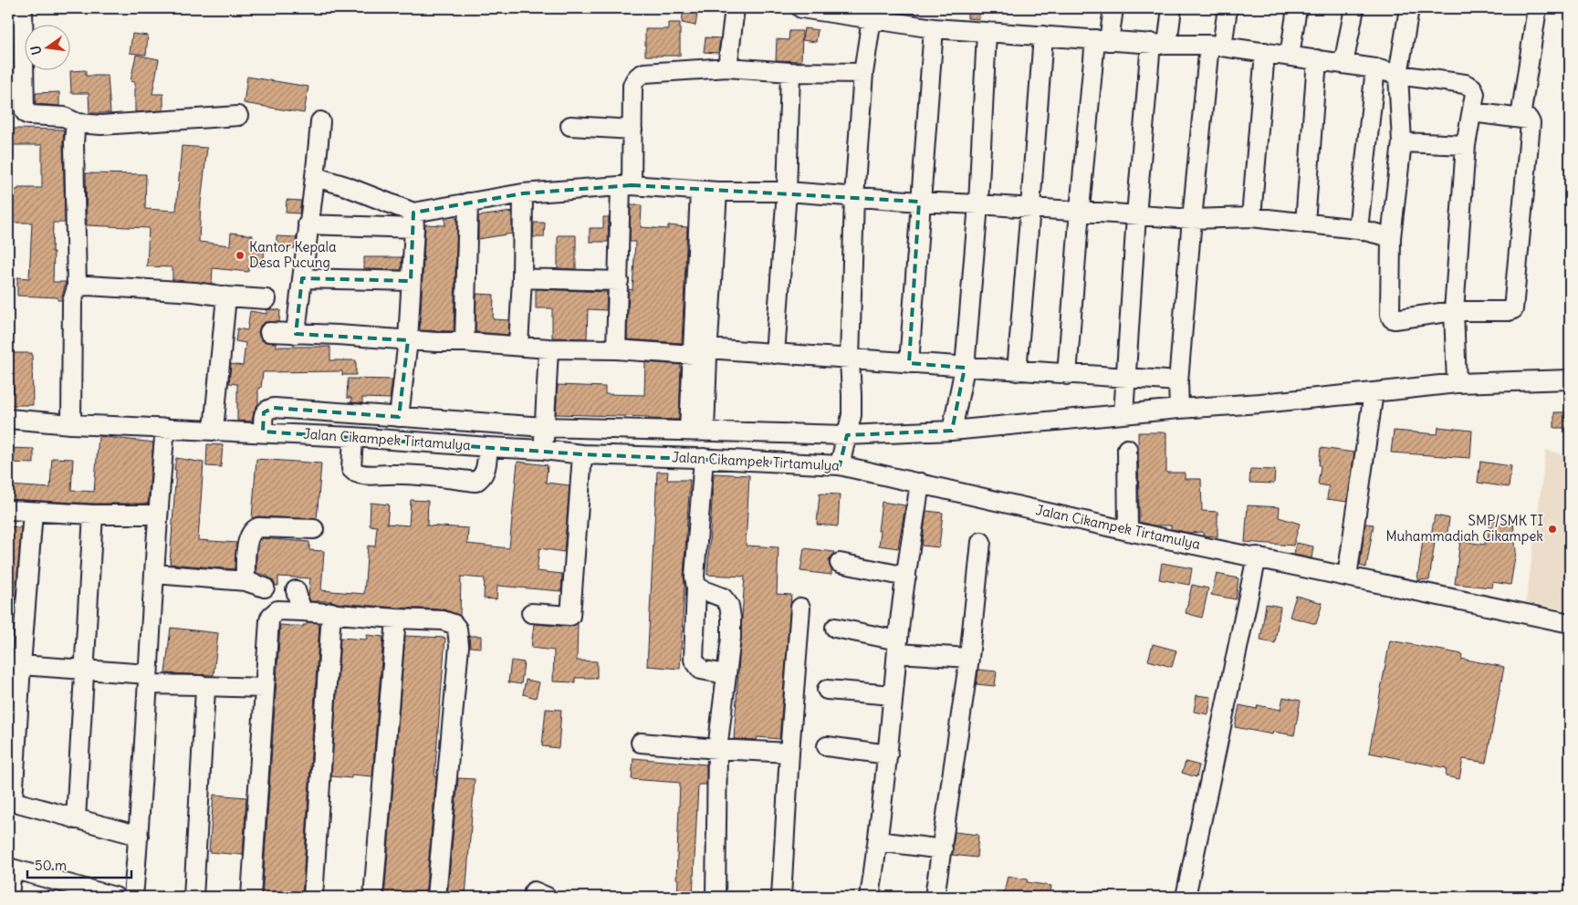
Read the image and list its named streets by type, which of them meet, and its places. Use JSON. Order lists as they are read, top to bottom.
{
  "streets": {
    "street": ["Jalan Cikampek Tirtamulya"]
  },
  "places": ["Kantor Kepala Desa Pucung", "SMP/SMK TI Muhammadiah Cikampek"],
  "scale_bar": "50 m",
  "north": "left"
}
